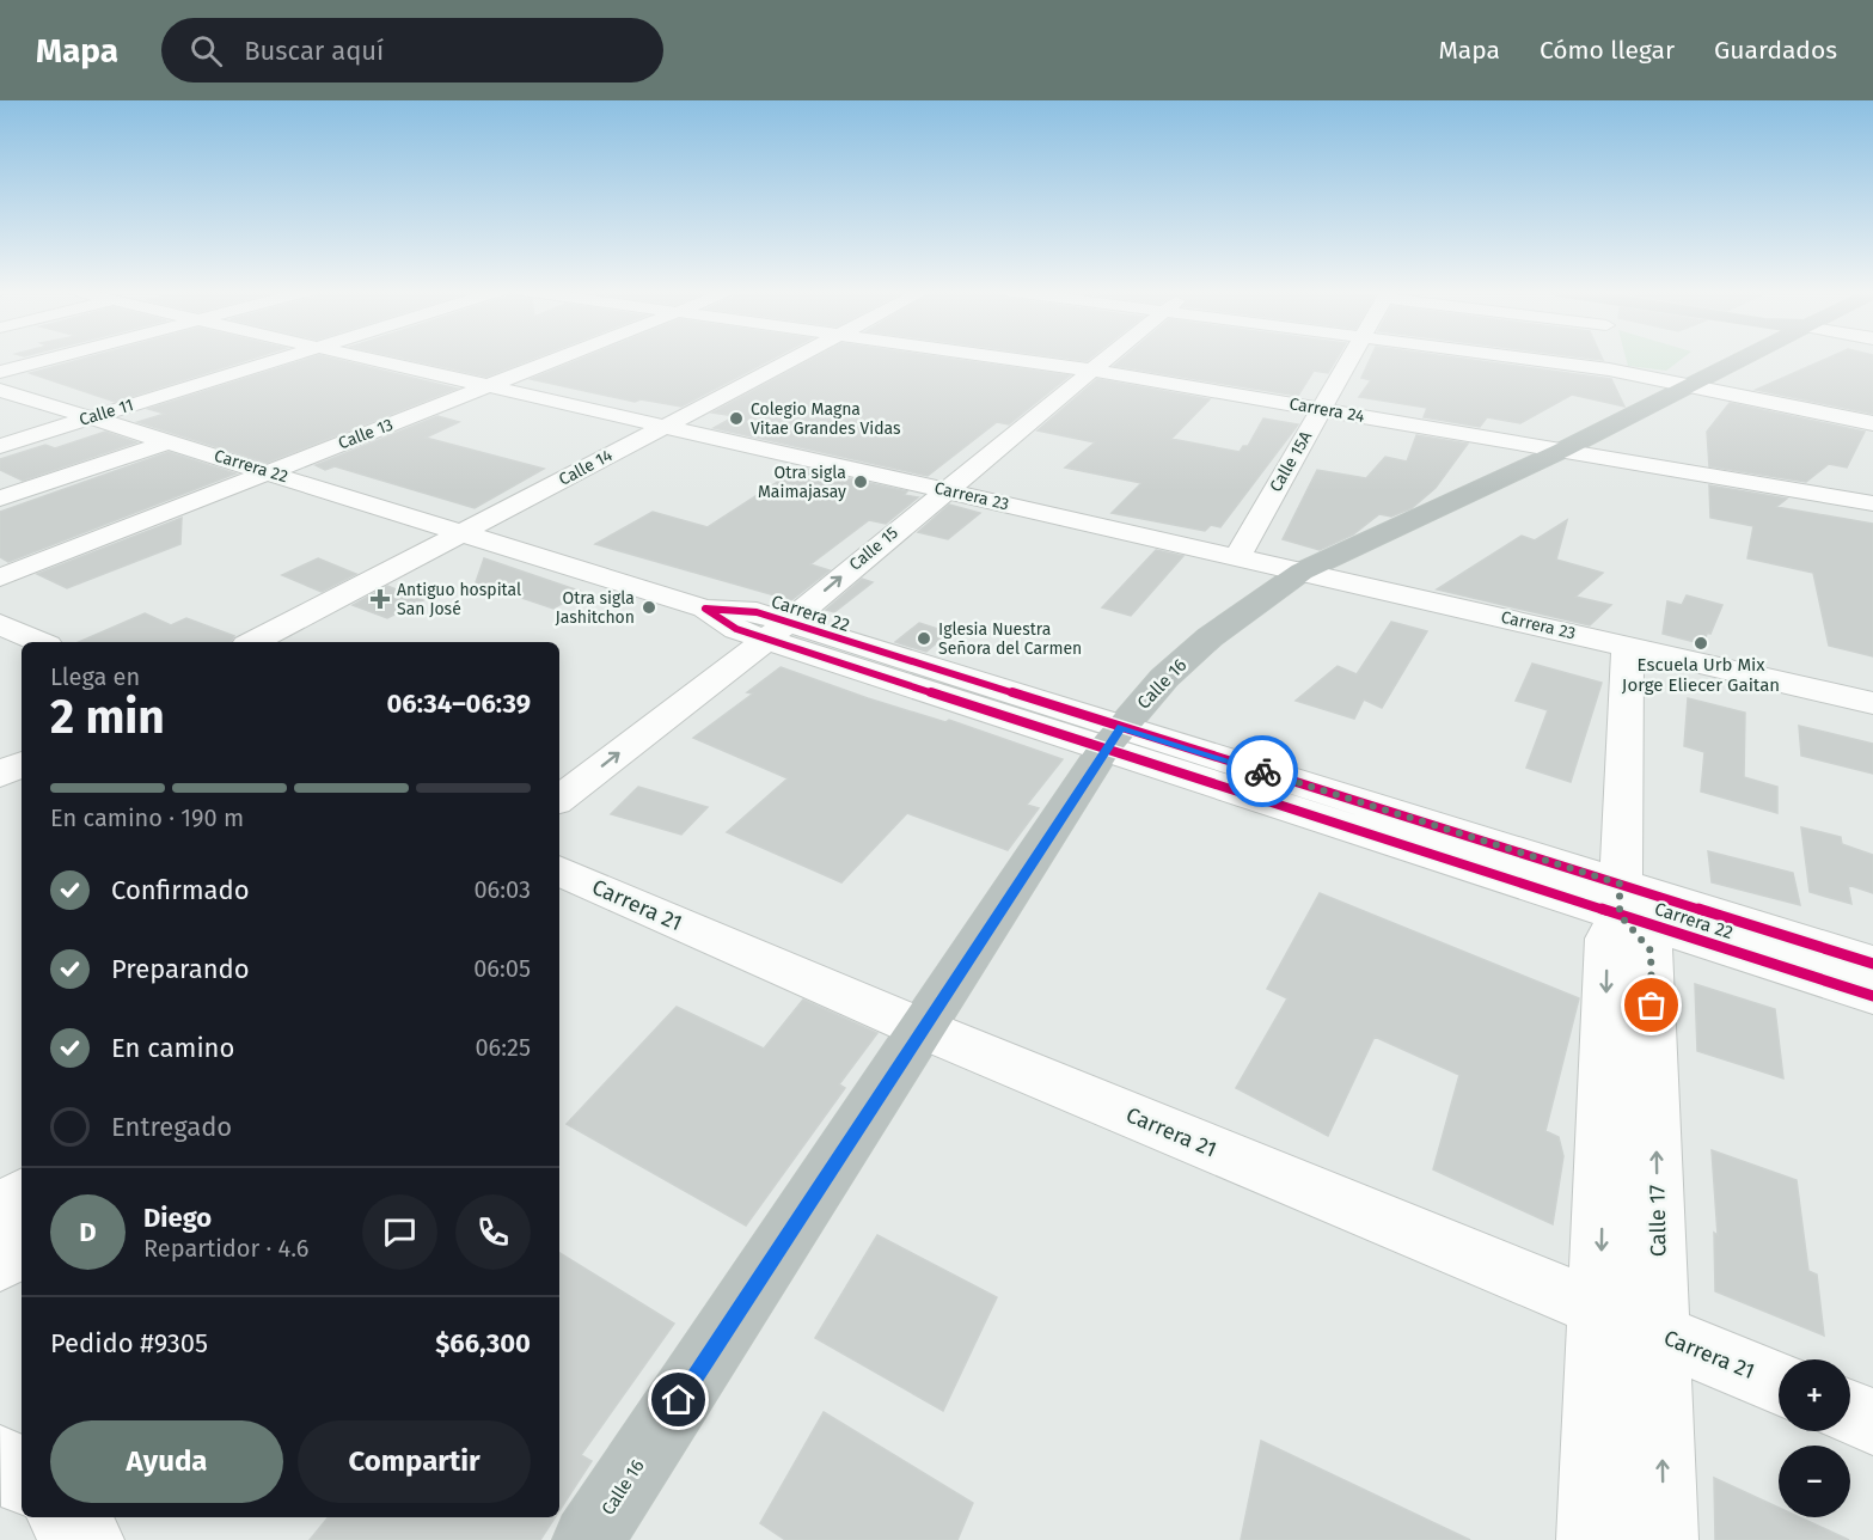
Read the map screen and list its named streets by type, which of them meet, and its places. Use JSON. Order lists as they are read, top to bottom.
{
  "streets": {
    "highway": ["Calle 16"],
    "street": [
      "Carrera 24",
      "Calle 11",
      "Calle 13",
      "Calle 15A",
      "Carrera 22",
      "Calle 14",
      "Carrera 23",
      "Calle 15",
      "Carrera 21",
      "Calle 17"
    ]
  },
  "crossings": [
    ["Carrera 24", "Calle 15A"],
    ["Carrera 24", "Calle 15"],
    ["Carrera 24", "Calle 16"],
    ["Calle 11", "Carrera 22"],
    ["Calle 13", "Carrera 22"],
    ["Calle 13", "Carrera 23"],
    ["Calle 15A", "Carrera 23"],
    ["Carrera 22", "Calle 14"],
    ["Carrera 22", "Calle 15"],
    ["Carrera 22", "Calle 16"],
    ["Carrera 22", "Calle 17"],
    ["Calle 14", "Carrera 23"],
    ["Carrera 23", "Calle 15"],
    ["Carrera 23", "Calle 16"],
    ["Calle 16", "Carrera 21"],
    ["Carrera 21", "Calle 17"]
  ],
  "places": {
    "other": [
      "Colegio Magna Vitae Grandes Vidas",
      "Otra sigla Maimajasay",
      "Otra sigla Jashitchon",
      "Iglesia Nuestra Señora del Carmen",
      "Escuela Urb Mix Jorge Eliecer Gaitan"
    ],
    "health": ["Antiguo hospital San José"]
  },
  "page": {
    "header": "Mapa",
    "search": "Buscar aquí",
    "nav": ["Mapa", "Cómo llegar", "Guardados"],
    "heading": ["2 min", "Llega en", "06:34–06:39"],
    "panel": [
      "Diego",
      "Repartidor · 4.6",
      "Pedido #9305",
      "$66,300"
    ],
    "bar": "En camino · 190 m",
    "list": [
      ["Confirmado", "06:03"],
      ["Preparando", "06:05"],
      ["En camino", "06:25"],
      "Entregado"
    ],
    "round": "D",
    "map_buttons": ["+", "−"],
    "buttons": ["Ayuda", "Compartir"]
  }
}
